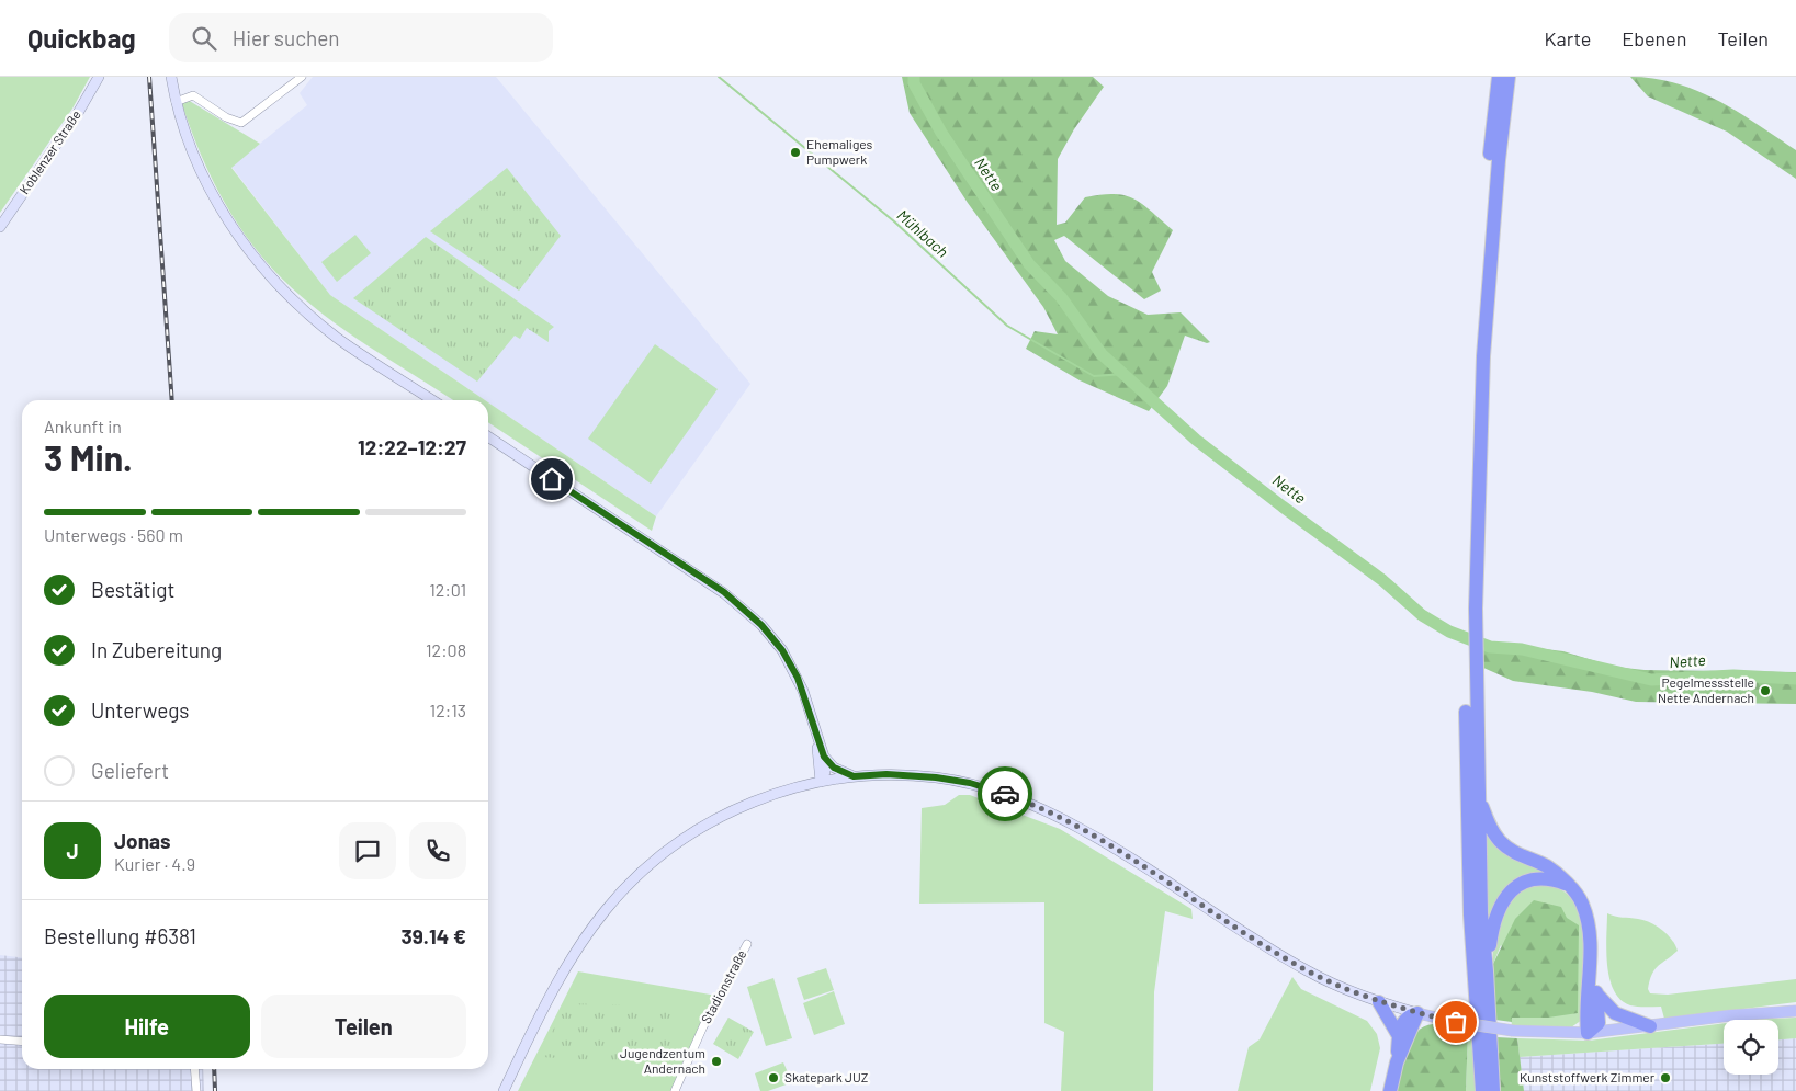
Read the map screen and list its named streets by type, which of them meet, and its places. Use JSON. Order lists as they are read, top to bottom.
{
  "streets": {
    "main road": ["Koblenzer Straße"],
    "street": ["Stadionstraße"]
  },
  "water": ["Nette", "Mühlbach"],
  "places": [
    "Ehemaliges Pumpwerk",
    "Pegelmessstelle Nette Andernach",
    "Jugendzentum Andernach",
    "Skatepark JUZ",
    "Kunststoffwerk Zimmer"
  ],
  "page": {
    "header": "Quickbag",
    "search": "Hier suchen",
    "nav": ["Karte", "Ebenen", "Teilen"],
    "heading": ["3 Min.", "Ankunft in", "12:22–12:27"],
    "panel": [
      "Jonas",
      "Kurier · 4.9",
      "Bestellung #6381",
      "39.14 €"
    ],
    "bar": "Unterwegs · 560 m",
    "list": [
      ["Bestätigt", "12:01"],
      ["In Zubereitung", "12:08"],
      ["Unterwegs", "12:13"],
      "Geliefert"
    ],
    "round": "J",
    "buttons": ["Hilfe", "Teilen"]
  }
}
